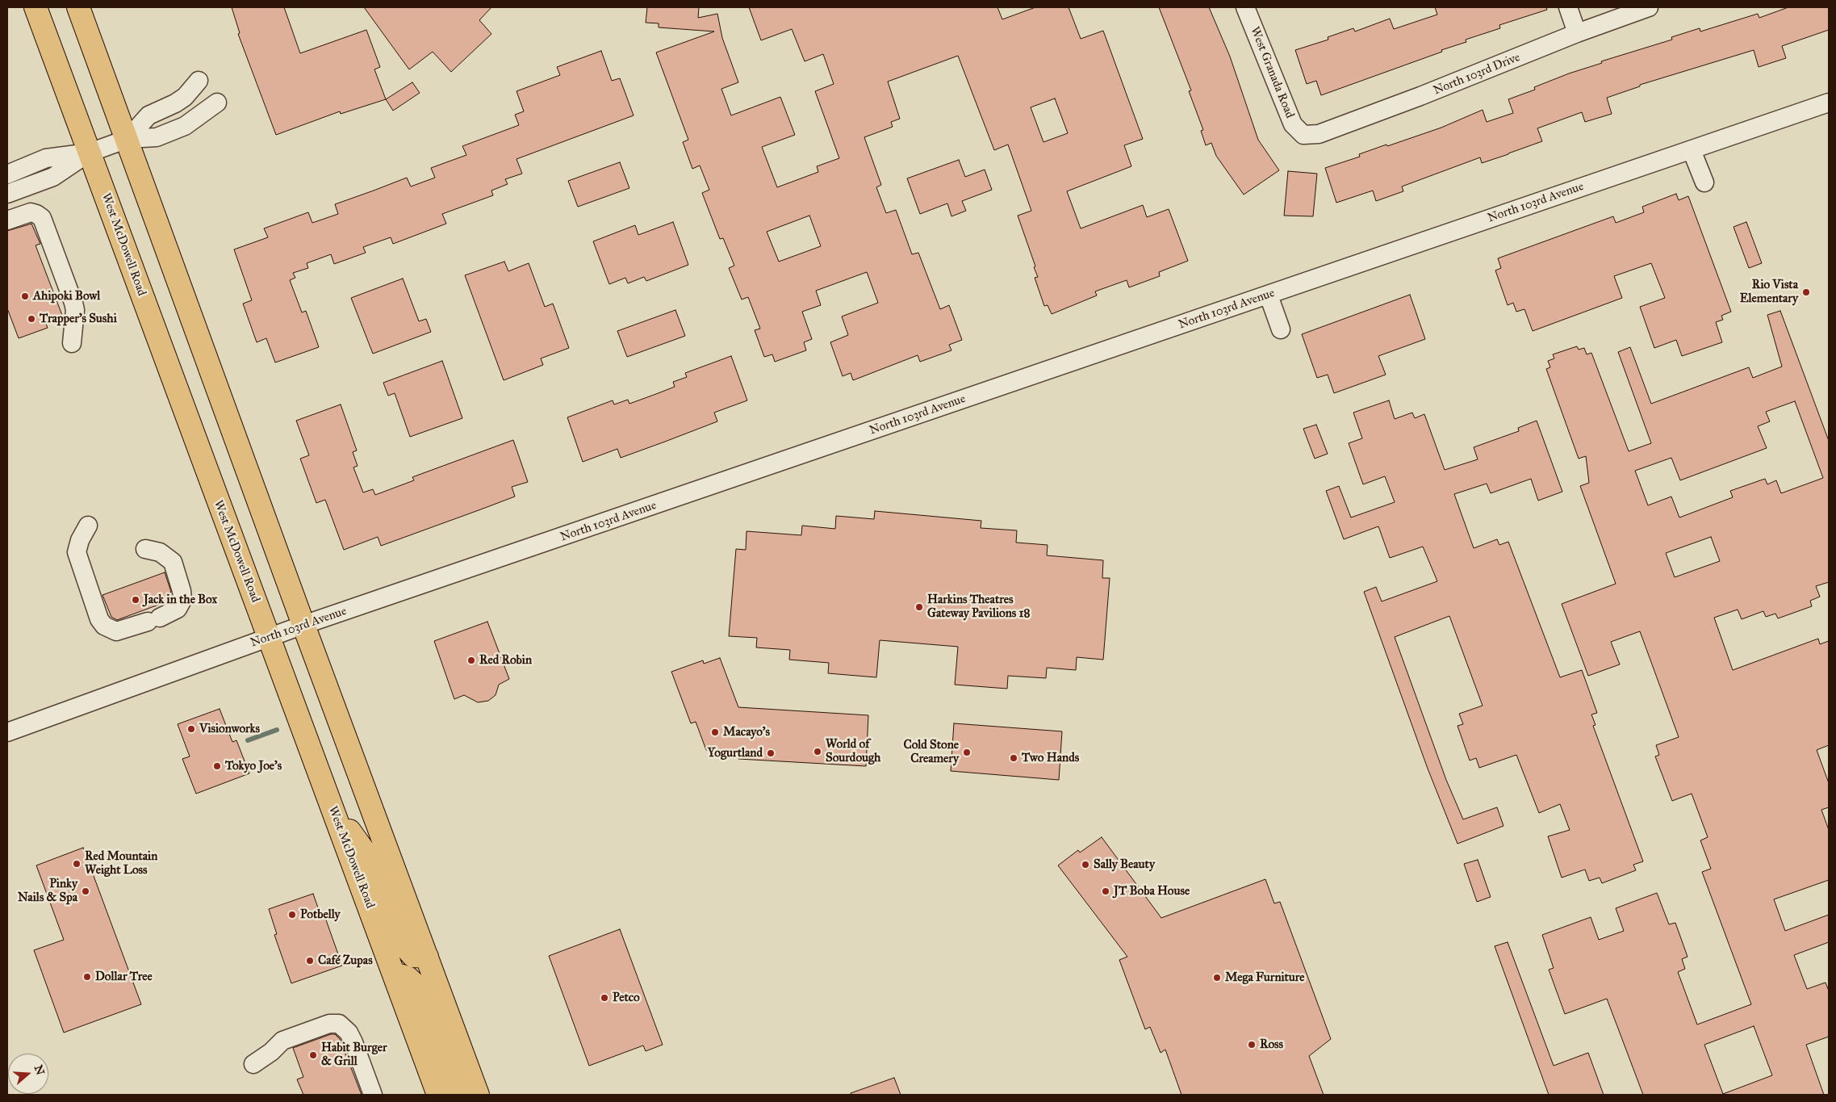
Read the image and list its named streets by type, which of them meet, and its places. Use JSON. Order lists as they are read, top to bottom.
{
  "streets": {
    "main road": ["West McDowell Road"],
    "street": ["West Granada Road", "North 103rd Drive", "North 103rd Avenue"]
  },
  "crossings": [
    ["West Granada Road", "North 103rd Drive"],
    ["North 103rd Avenue", "West McDowell Road"]
  ],
  "places": [
    "Rio Vista Elementary",
    "Ahipoki Bowl",
    "Trapper's Sushi",
    "Jack in the Box",
    "Harkins Theatres Gateway Pavilions 18",
    "Red Robin",
    "Visionworks",
    "Macayo's",
    "World of Sourdough",
    "Cold Stone Creamery",
    "Yogurtland",
    "Two Hands",
    "Tokyo Joe's",
    "Red Mountain Weight Loss",
    "Sally Beauty",
    "Pinky Nails & Spa",
    "JT Boba House",
    "Potbelly",
    "Café Zupas",
    "Dollar Tree",
    "Mega Furniture",
    "Petco",
    "Ross",
    "Habit Burger & Grill"
  ],
  "north": "right"
}
